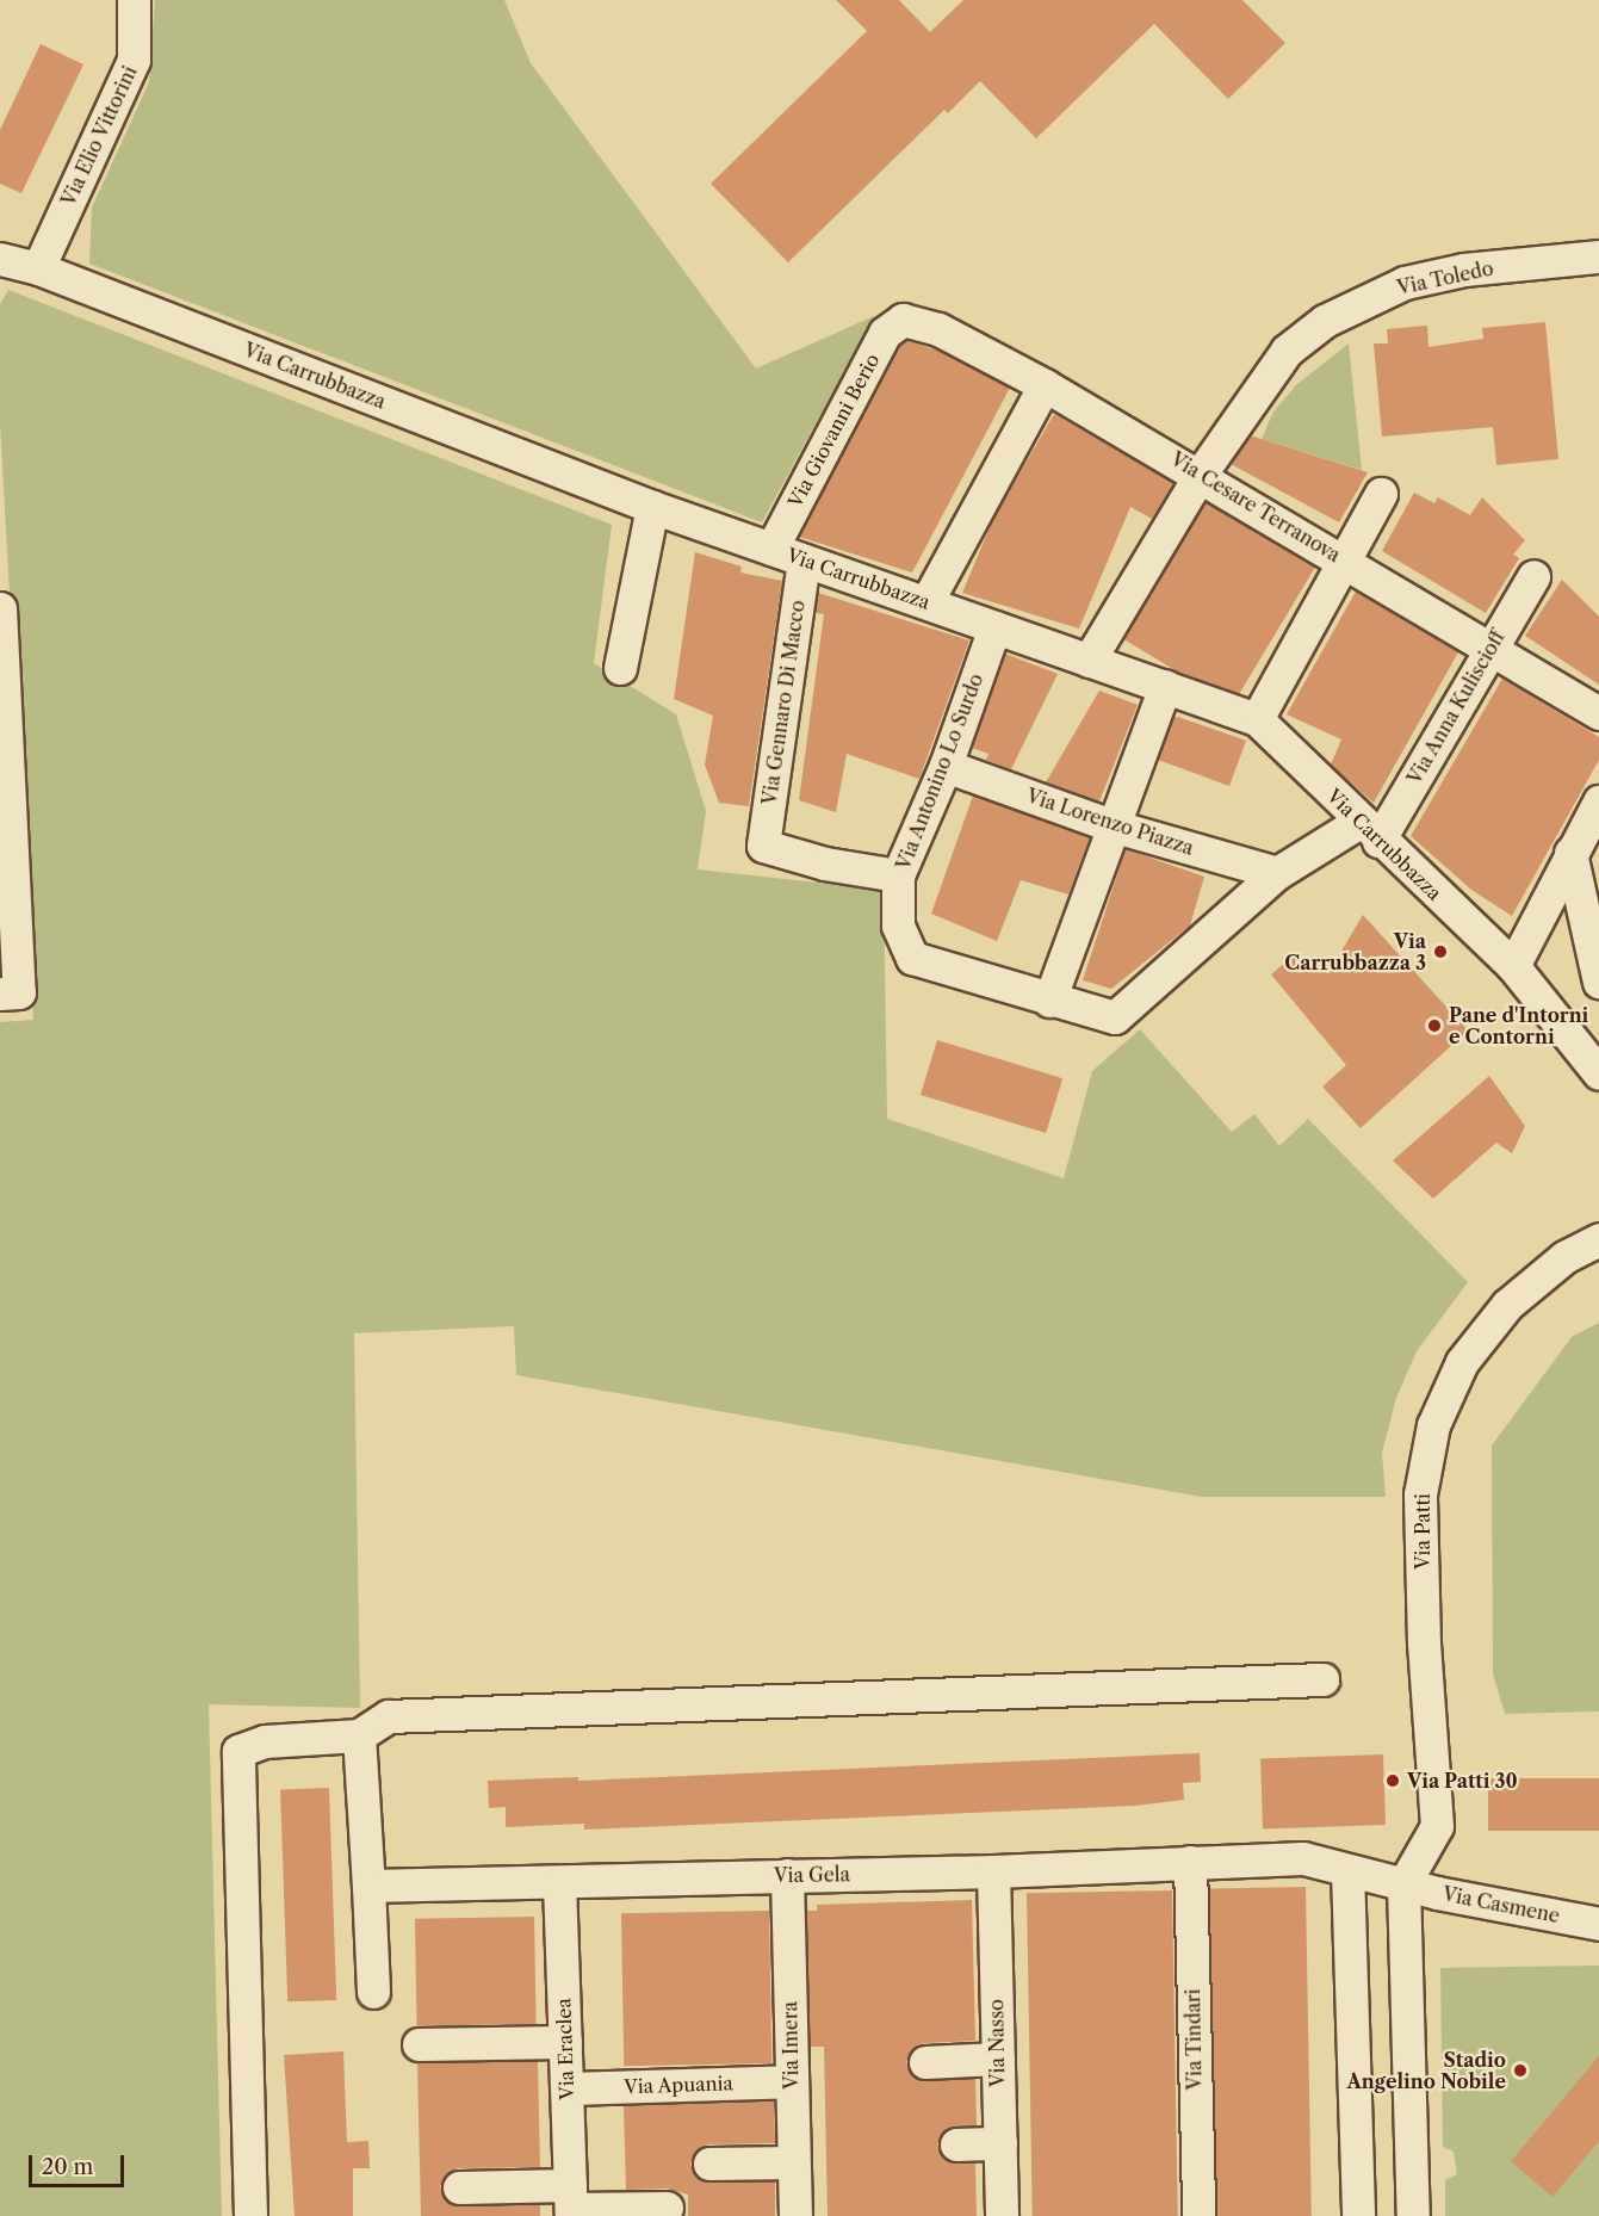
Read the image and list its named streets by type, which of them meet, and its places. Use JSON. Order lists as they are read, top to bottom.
{
  "streets": {
    "street": [
      "Via Elio Vittorini",
      "Via Toledo",
      "Via Carrubbazza",
      "Via Giovanni Berio",
      "Via Cesare Terranova",
      "Via Gennaro Di Macco",
      "Via Anna Kuliscioff",
      "Via Antonino Lo Surdo",
      "Via Lorenzo Piazza",
      "Via Patti",
      "Via Gela",
      "Via Casmene",
      "Via Tindari",
      "Via Nasso",
      "Via Imera",
      "Via Eraclea",
      "Via Apuania"
    ]
  },
  "crossings": [
    ["Via Elio Vittorini", "Via Carrubbazza"],
    ["Via Toledo", "Via Carrubbazza"],
    ["Via Toledo", "Via Cesare Terranova"],
    ["Via Carrubbazza", "Via Giovanni Berio"],
    ["Via Carrubbazza", "Via Gennaro Di Macco"],
    ["Via Carrubbazza", "Via Anna Kuliscioff"],
    ["Via Carrubbazza", "Via Antonino Lo Surdo"],
    ["Via Giovanni Berio", "Via Cesare Terranova"],
    ["Via Cesare Terranova", "Via Anna Kuliscioff"],
    ["Via Gennaro Di Macco", "Via Antonino Lo Surdo"],
    ["Via Antonino Lo Surdo", "Via Lorenzo Piazza"],
    ["Via Patti", "Via Gela"],
    ["Via Patti", "Via Casmene"],
    ["Via Gela", "Via Casmene"],
    ["Via Gela", "Via Tindari"],
    ["Via Gela", "Via Nasso"],
    ["Via Gela", "Via Imera"],
    ["Via Gela", "Via Eraclea"],
    ["Via Imera", "Via Apuania"],
    ["Via Eraclea", "Via Apuania"]
  ],
  "places": [
    "Via Carrubbazza 3",
    "Pane d'Intorni e Contorni",
    "Via Patti 30",
    "Stadio Angelino Nobile"
  ],
  "scale_bar": "20 m"
}
